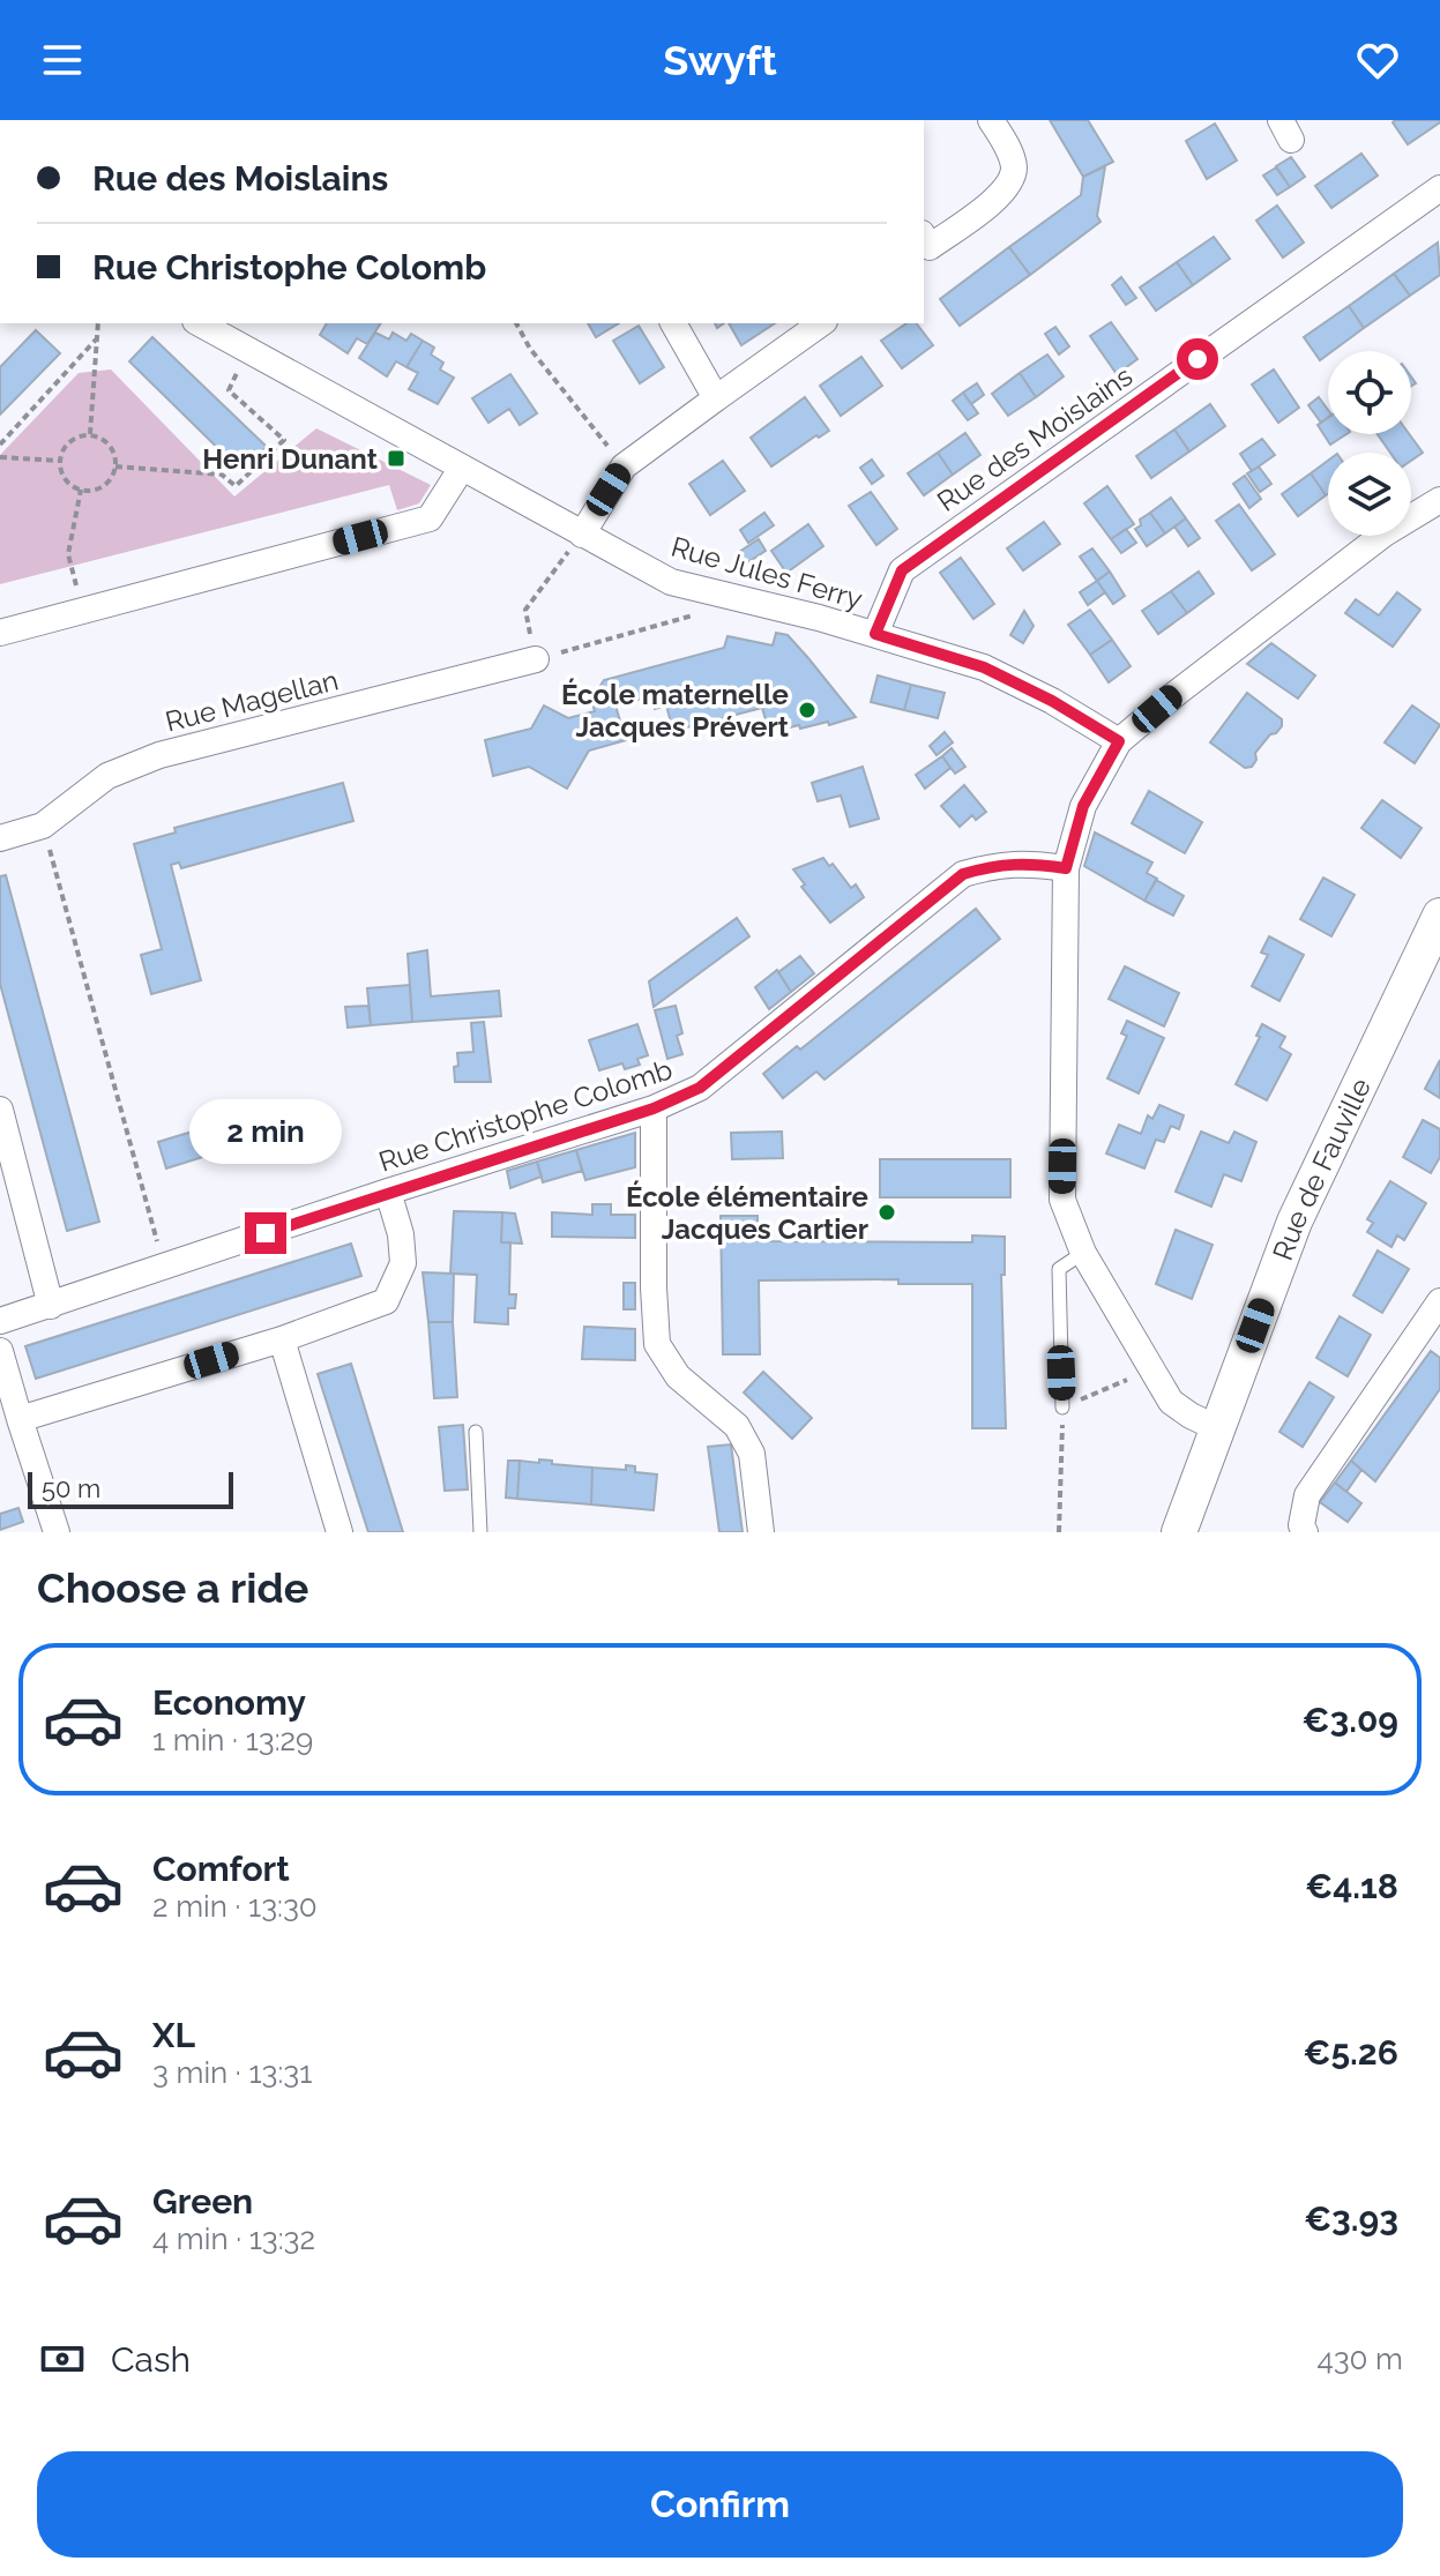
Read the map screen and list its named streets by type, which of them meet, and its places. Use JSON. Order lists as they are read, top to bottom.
{
  "streets": {
    "main road": ["Rue de Fauville"],
    "street": [
      "Rue des Moislains",
      "Rue Jules Ferry",
      "Rue Magellan",
      "Rue Christophe Colomb"
    ]
  },
  "crossings": [
    ["Rue des Moislains", "Rue Jules Ferry"]
  ],
  "places": {
    "transit": ["Henri Dunant"],
    "other": ["École maternelle Jacques Prévert", "École élémentaire Jacques Cartier"]
  },
  "scale_bar": "50 m",
  "page": {
    "header": "Swyft",
    "banner": ["Rue des Moislains", "Rue Christophe Colomb"],
    "bubble": "2 min",
    "scale": "50 m",
    "heading": "Choose a ride",
    "list": [
      {
        "name": "Economy",
        "note": "1 min · 13:29",
        "value": "€3.09"
      },
      {
        "name": "Comfort",
        "note": "2 min · 13:30",
        "value": "€4.18"
      },
      {
        "name": "XL",
        "note": "3 min · 13:31",
        "value": "€5.26"
      },
      {
        "name": "Green",
        "note": "4 min · 13:32",
        "value": "€3.93"
      }
    ],
    "pay": ["Cash", "430 m"],
    "buttons": "Confirm"
  }
}
